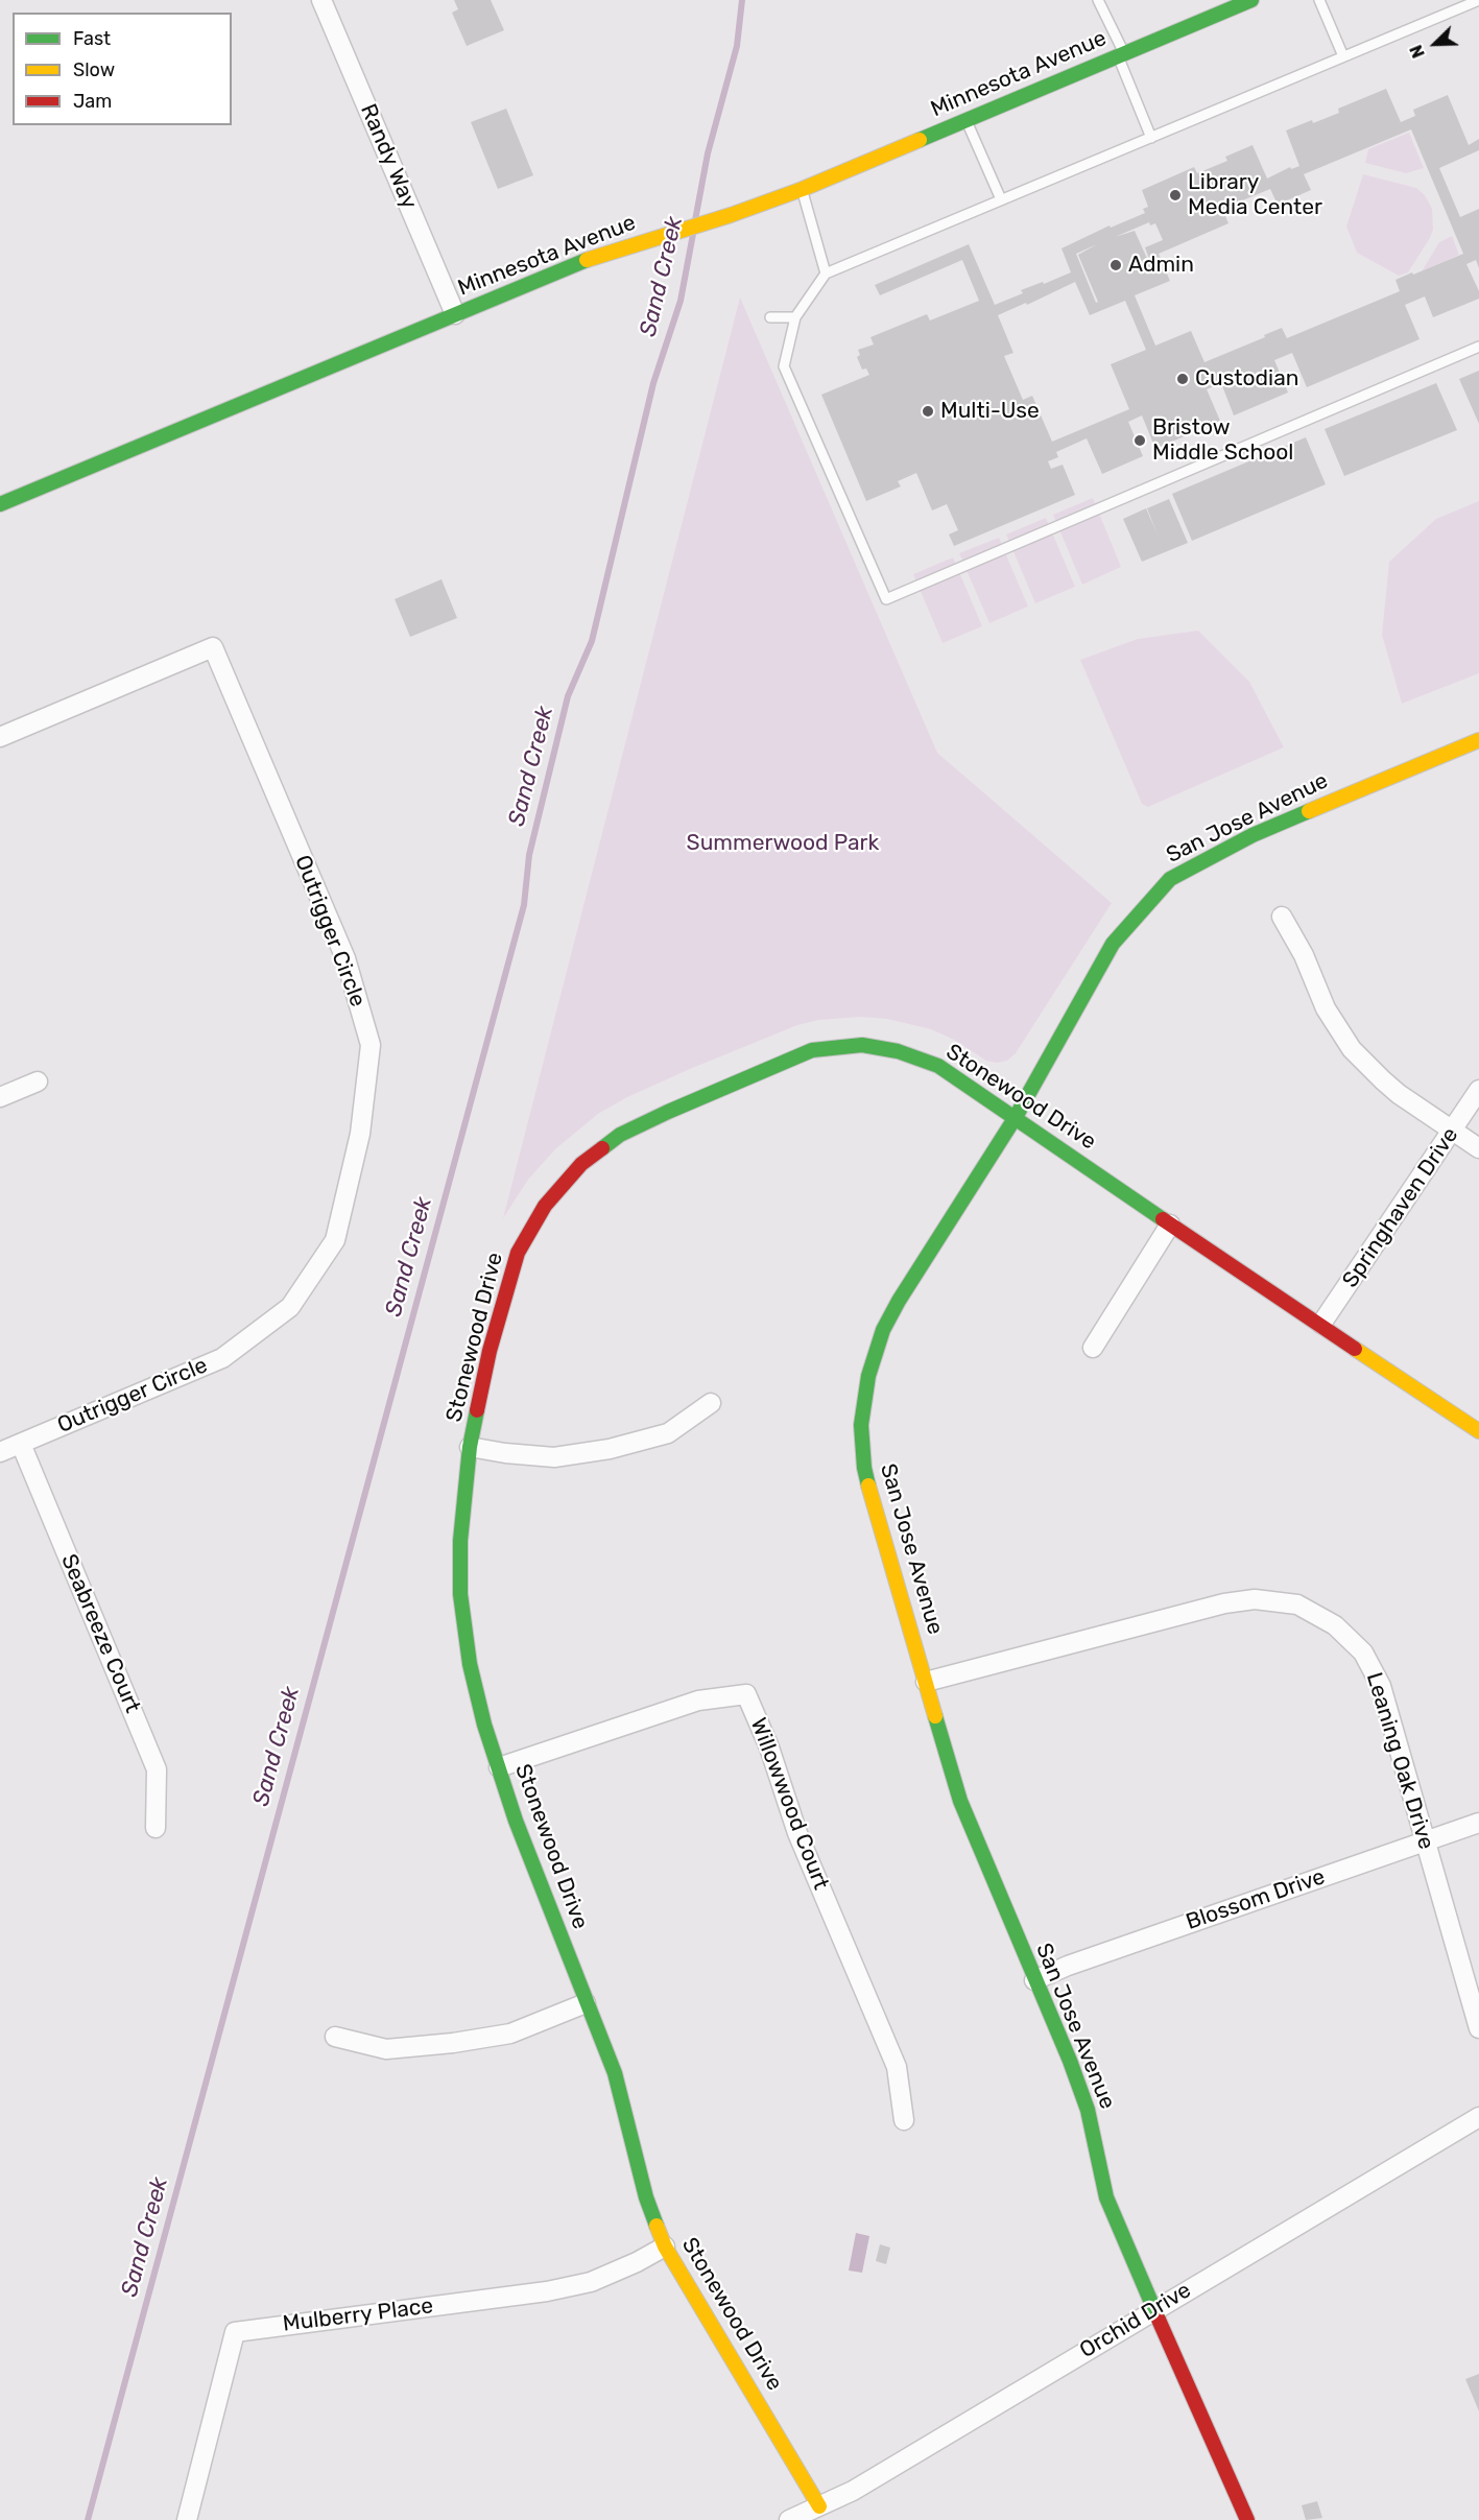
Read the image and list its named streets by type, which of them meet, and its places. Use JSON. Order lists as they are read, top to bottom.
{
  "streets": {
    "street": [
      "Minnesota Avenue",
      "Randy Way",
      "San Jose Avenue",
      "Outrigger Circle",
      "Stonewood Drive",
      "Springhaven Drive",
      "Seabreeze Court",
      "Leaning Oak Drive",
      "Willowwood Court",
      "Blossom Drive",
      "Mulberry Place",
      "Orchid Drive"
    ]
  },
  "crossings": [
    ["Minnesota Avenue", "Randy Way"],
    ["San Jose Avenue", "Stonewood Drive"],
    ["San Jose Avenue", "Leaning Oak Drive"],
    ["San Jose Avenue", "Blossom Drive"],
    ["San Jose Avenue", "Orchid Drive"],
    ["Outrigger Circle", "Seabreeze Court"],
    ["Stonewood Drive", "Springhaven Drive"],
    ["Stonewood Drive", "Willowwood Court"],
    ["Stonewood Drive", "Mulberry Place"],
    ["Stonewood Drive", "Orchid Drive"],
    ["Leaning Oak Drive", "Blossom Drive"]
  ],
  "water": ["Sand Creek"],
  "parks": ["Summerwood Park"],
  "places": [
    "Library Media Center",
    "Admin",
    "Custodian",
    "Multi-Use",
    "Bristow Middle School"
  ],
  "legend": ["Fast", "Slow", "Jam"],
  "north": "bottom left"
}
